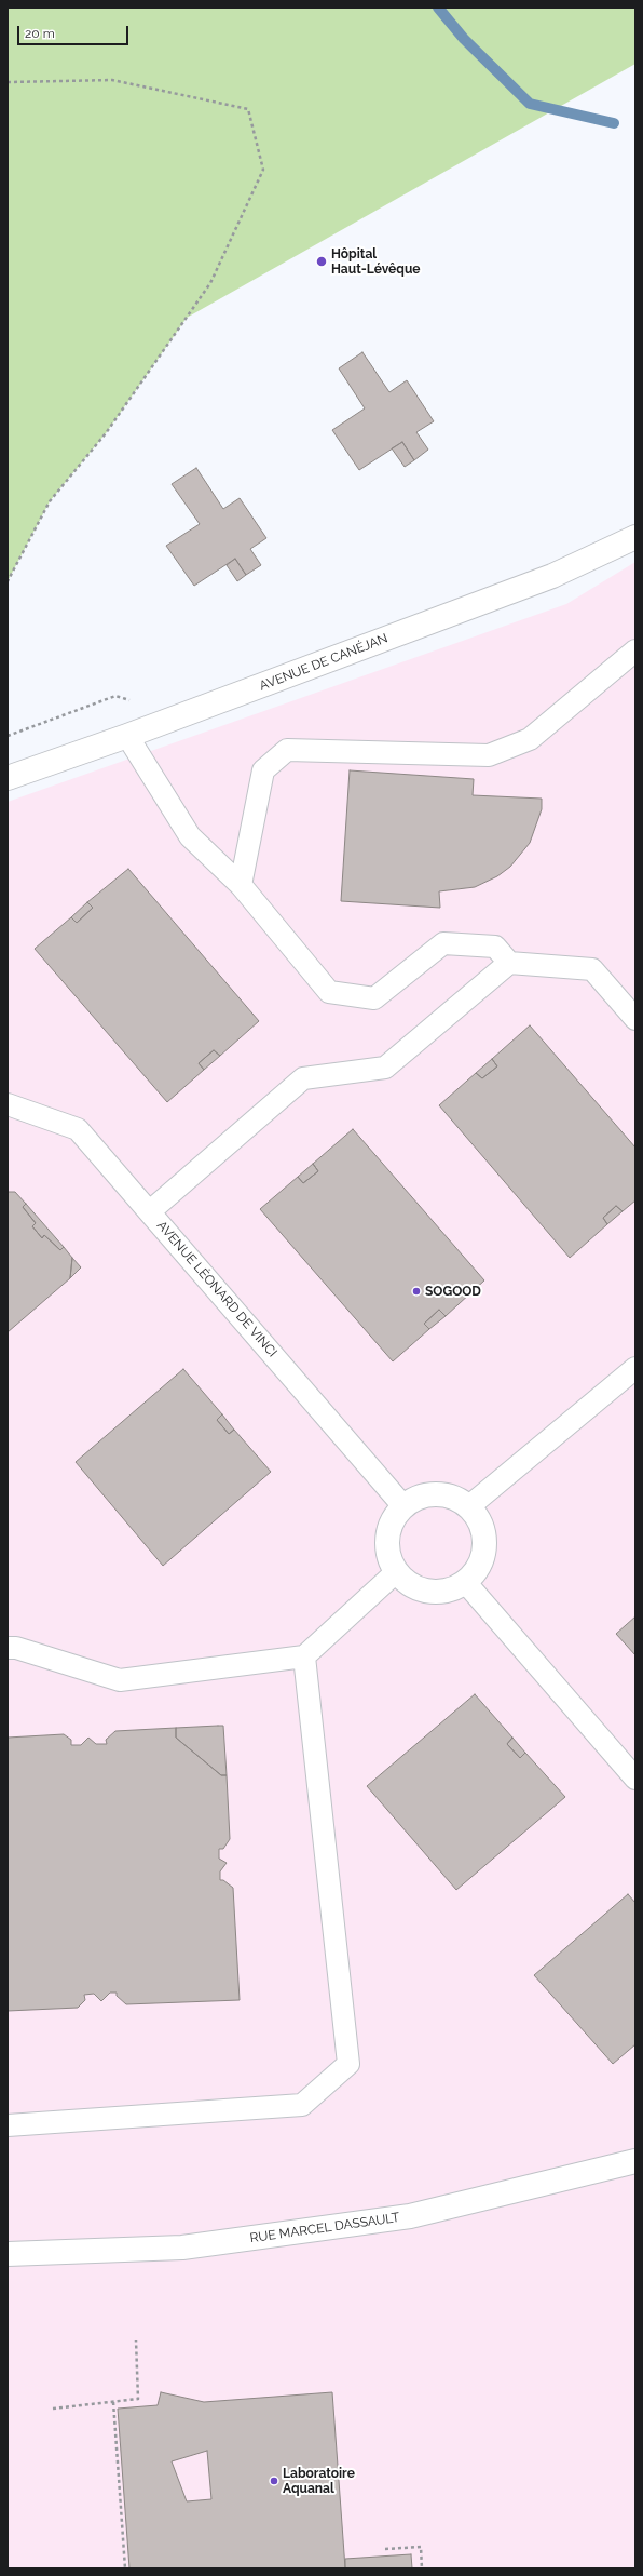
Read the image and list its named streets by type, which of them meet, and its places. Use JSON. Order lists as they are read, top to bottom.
{
  "streets": {
    "street": ["AVENUE DE CANÉJAN", "RUE MARCEL DASSAULT"],
    "lane": ["AVENUE LÉONARD DE VINCI"]
  },
  "places": ["Hôpital Haut-Lévêque", "SOGOOD", "Laboratoire Aquanal"],
  "scale_bar": "20 m"
}
